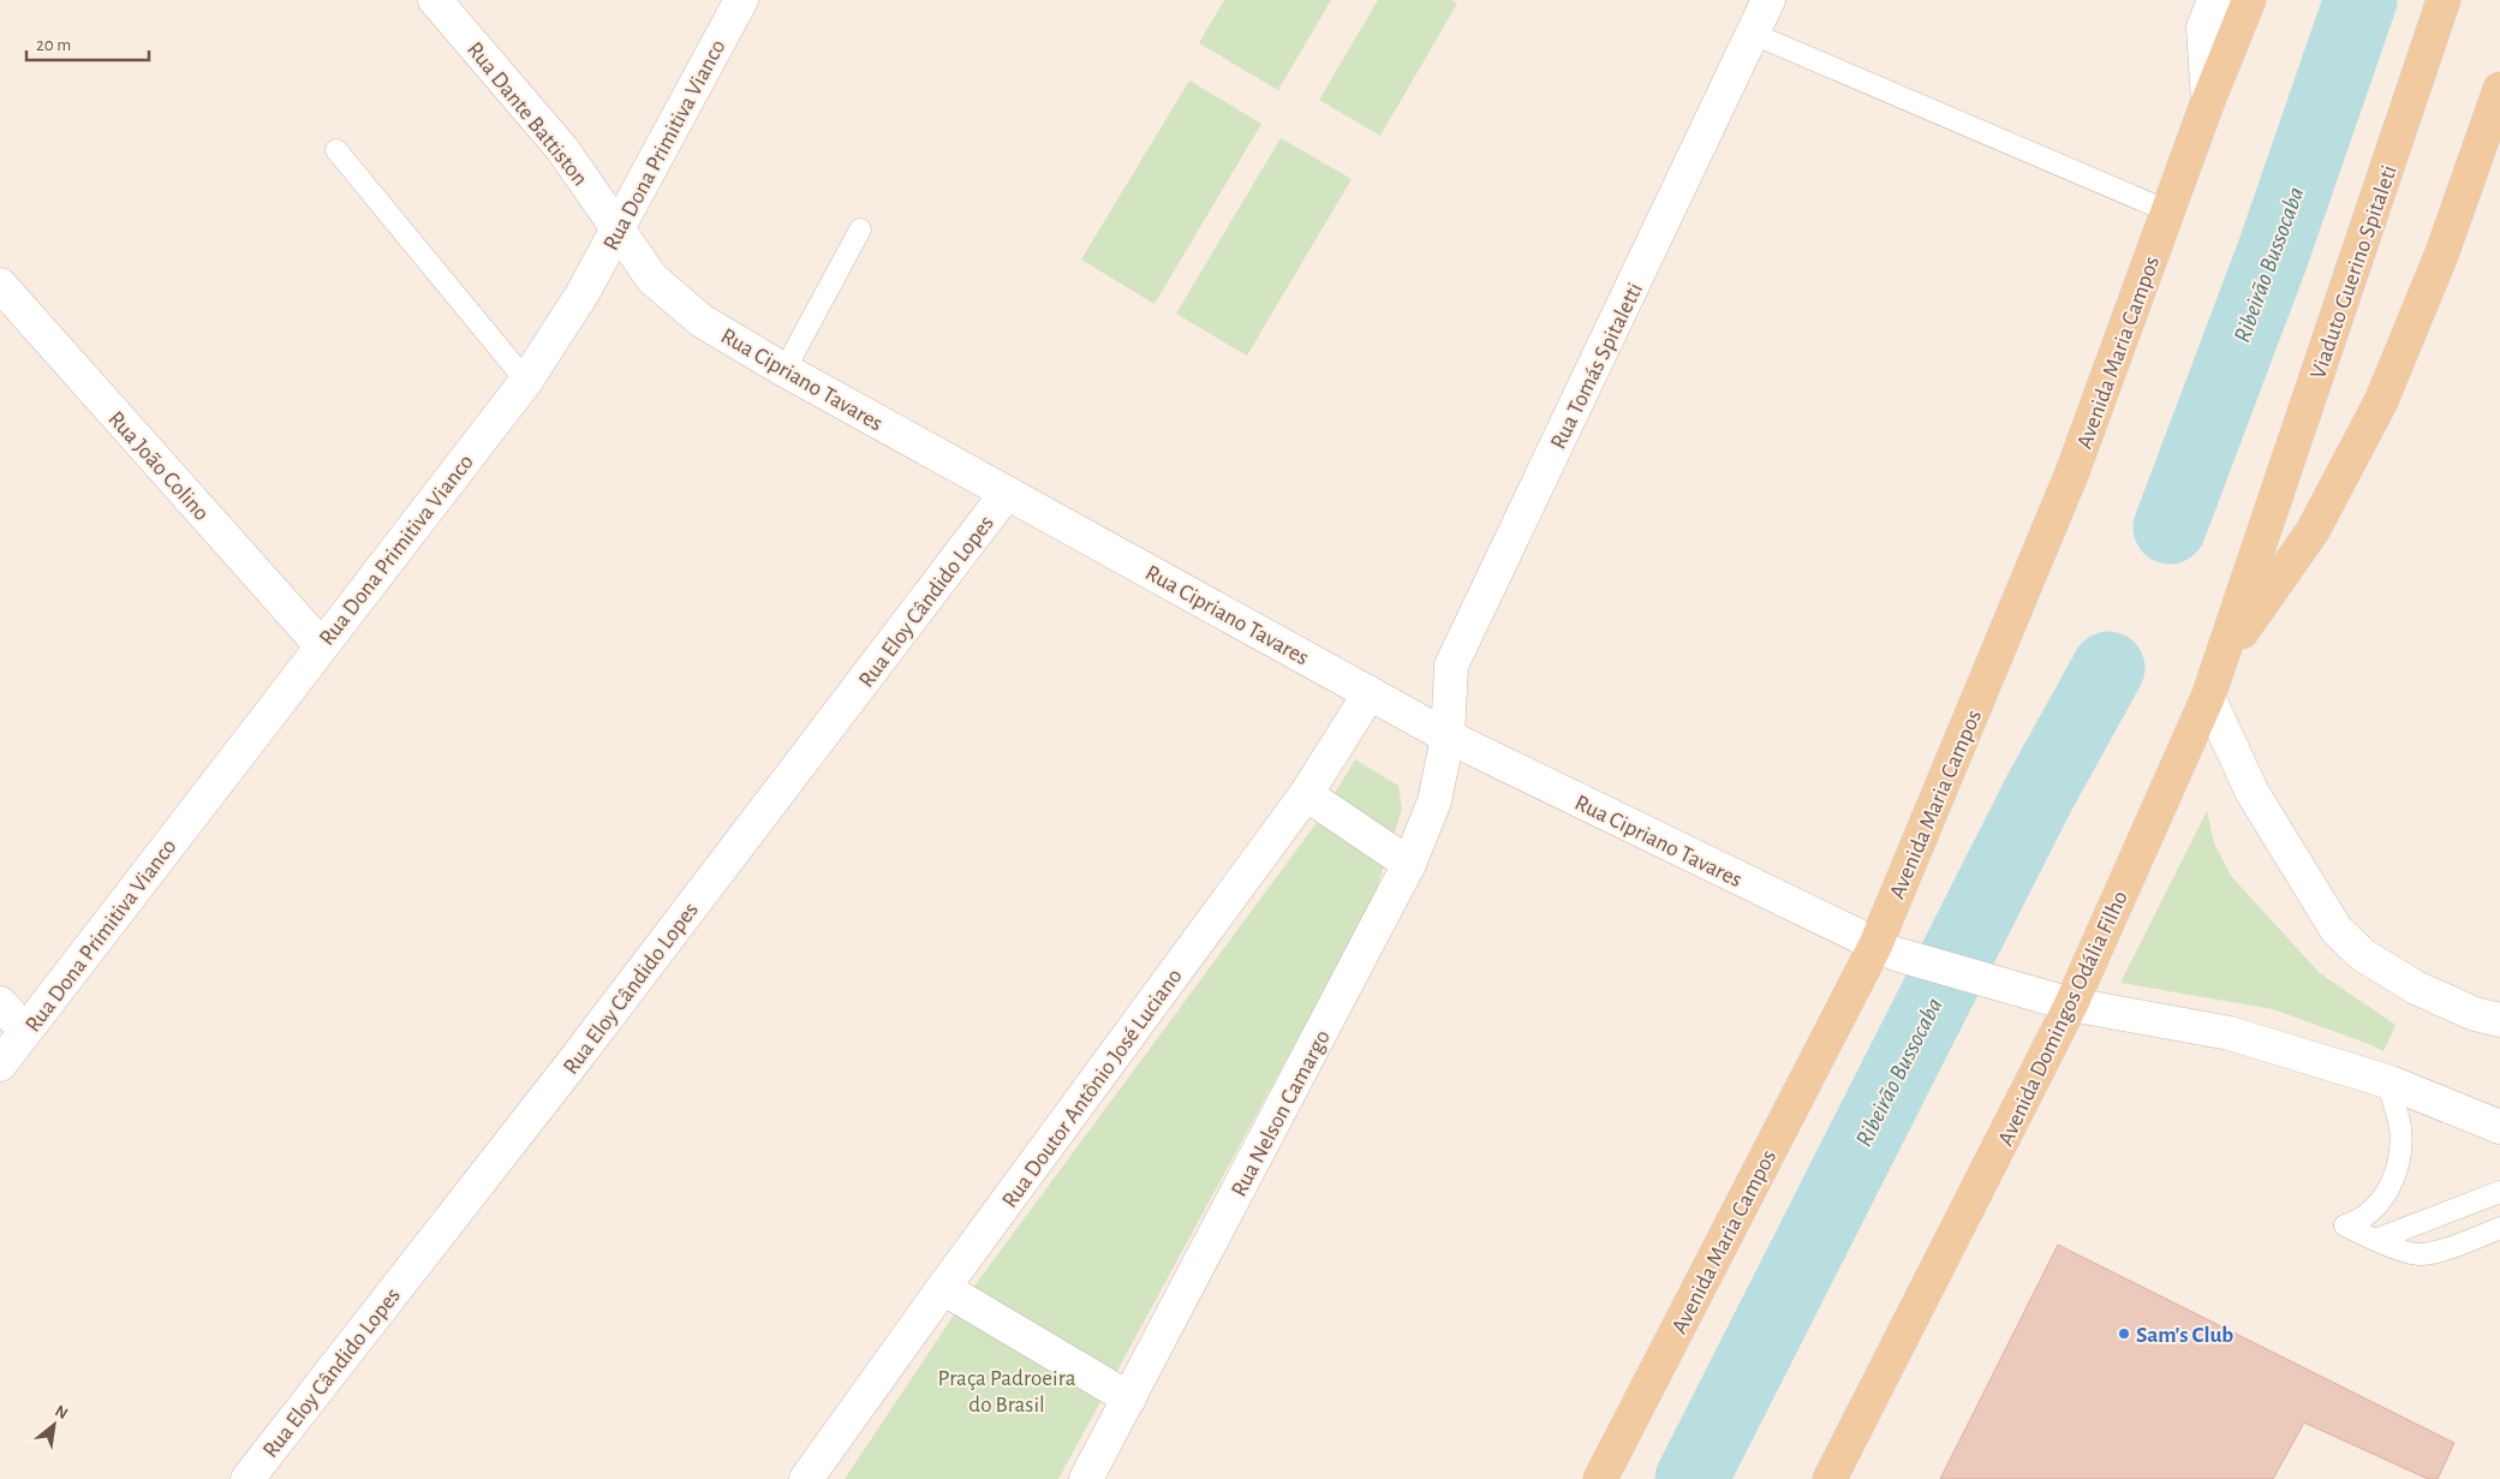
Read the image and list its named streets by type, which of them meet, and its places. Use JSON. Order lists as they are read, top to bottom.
{
  "streets": {
    "main road": ["Viaduto Guerino Spitaleti", "Avenida Maria Campos", "Avenida Domingos Odália Filho"],
    "street": [
      "Rua Dante Battiston",
      "Rua Dona Primitiva Vianco",
      "Rua Tomás Spitaletti",
      "Rua Cipriano Tavares",
      "Rua João Colino",
      "Rua Eloy Cândido Lopes",
      "Rua Doutor Antônio José Luciano",
      "Rua Nelson Camargo"
    ]
  },
  "crossings": [
    ["Rua Dante Battiston", "Rua Dona Primitiva Vianco"],
    ["Rua Dante Battiston", "Rua Cipriano Tavares"],
    ["Rua Dona Primitiva Vianco", "Rua Cipriano Tavares"],
    ["Rua Dona Primitiva Vianco", "Rua João Colino"],
    ["Viaduto Guerino Spitaleti", "Avenida Domingos Odália Filho"],
    ["Avenida Maria Campos", "Rua Cipriano Tavares"],
    ["Rua Tomás Spitaletti", "Rua Cipriano Tavares"],
    ["Rua Tomás Spitaletti", "Rua Nelson Camargo"],
    ["Rua Cipriano Tavares", "Rua Eloy Cândido Lopes"],
    ["Rua Cipriano Tavares", "Avenida Domingos Odália Filho"],
    ["Rua Cipriano Tavares", "Rua Doutor Antônio José Luciano"],
    ["Rua Cipriano Tavares", "Rua Nelson Camargo"]
  ],
  "water": ["Ribeirão Bussocaba"],
  "parks": ["Praça Padroeira do Brasil"],
  "places": ["Sam's Club"],
  "scale_bar": "20 m",
  "north": "top right"
}
